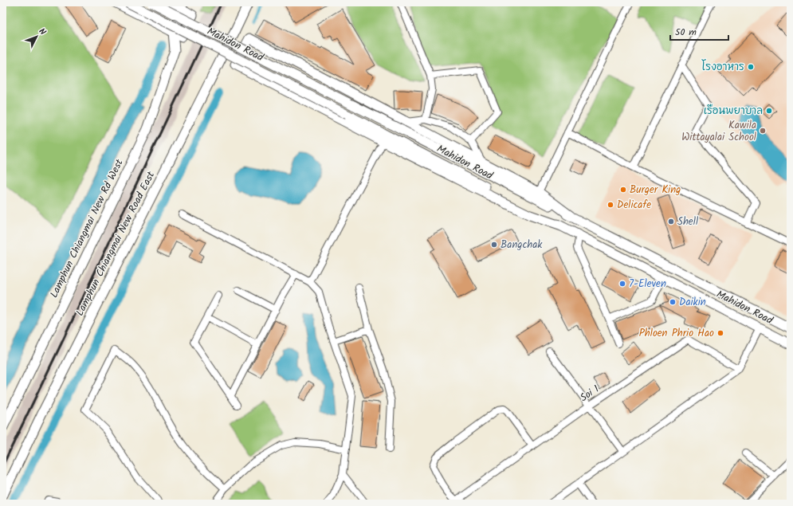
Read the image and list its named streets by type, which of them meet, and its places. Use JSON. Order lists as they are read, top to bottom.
{
  "streets": {
    "main road": ["Mahidon Road", "Lamphun Chiangmai New Rd West", "Lamphun Chiangmai New Road East"],
    "street": ["Soi 1"]
  },
  "places": [
    "โรงอาหาร",
    "เรือนพยาบาล",
    "Kawila Wittayalai School",
    "Burger King",
    "Delicafe",
    "Shell",
    "Bangchak",
    "7-Eleven",
    "Daikin",
    "Phloen Phrio Hao"
  ],
  "scale_bar": "50 m",
  "north": "top right"
}
